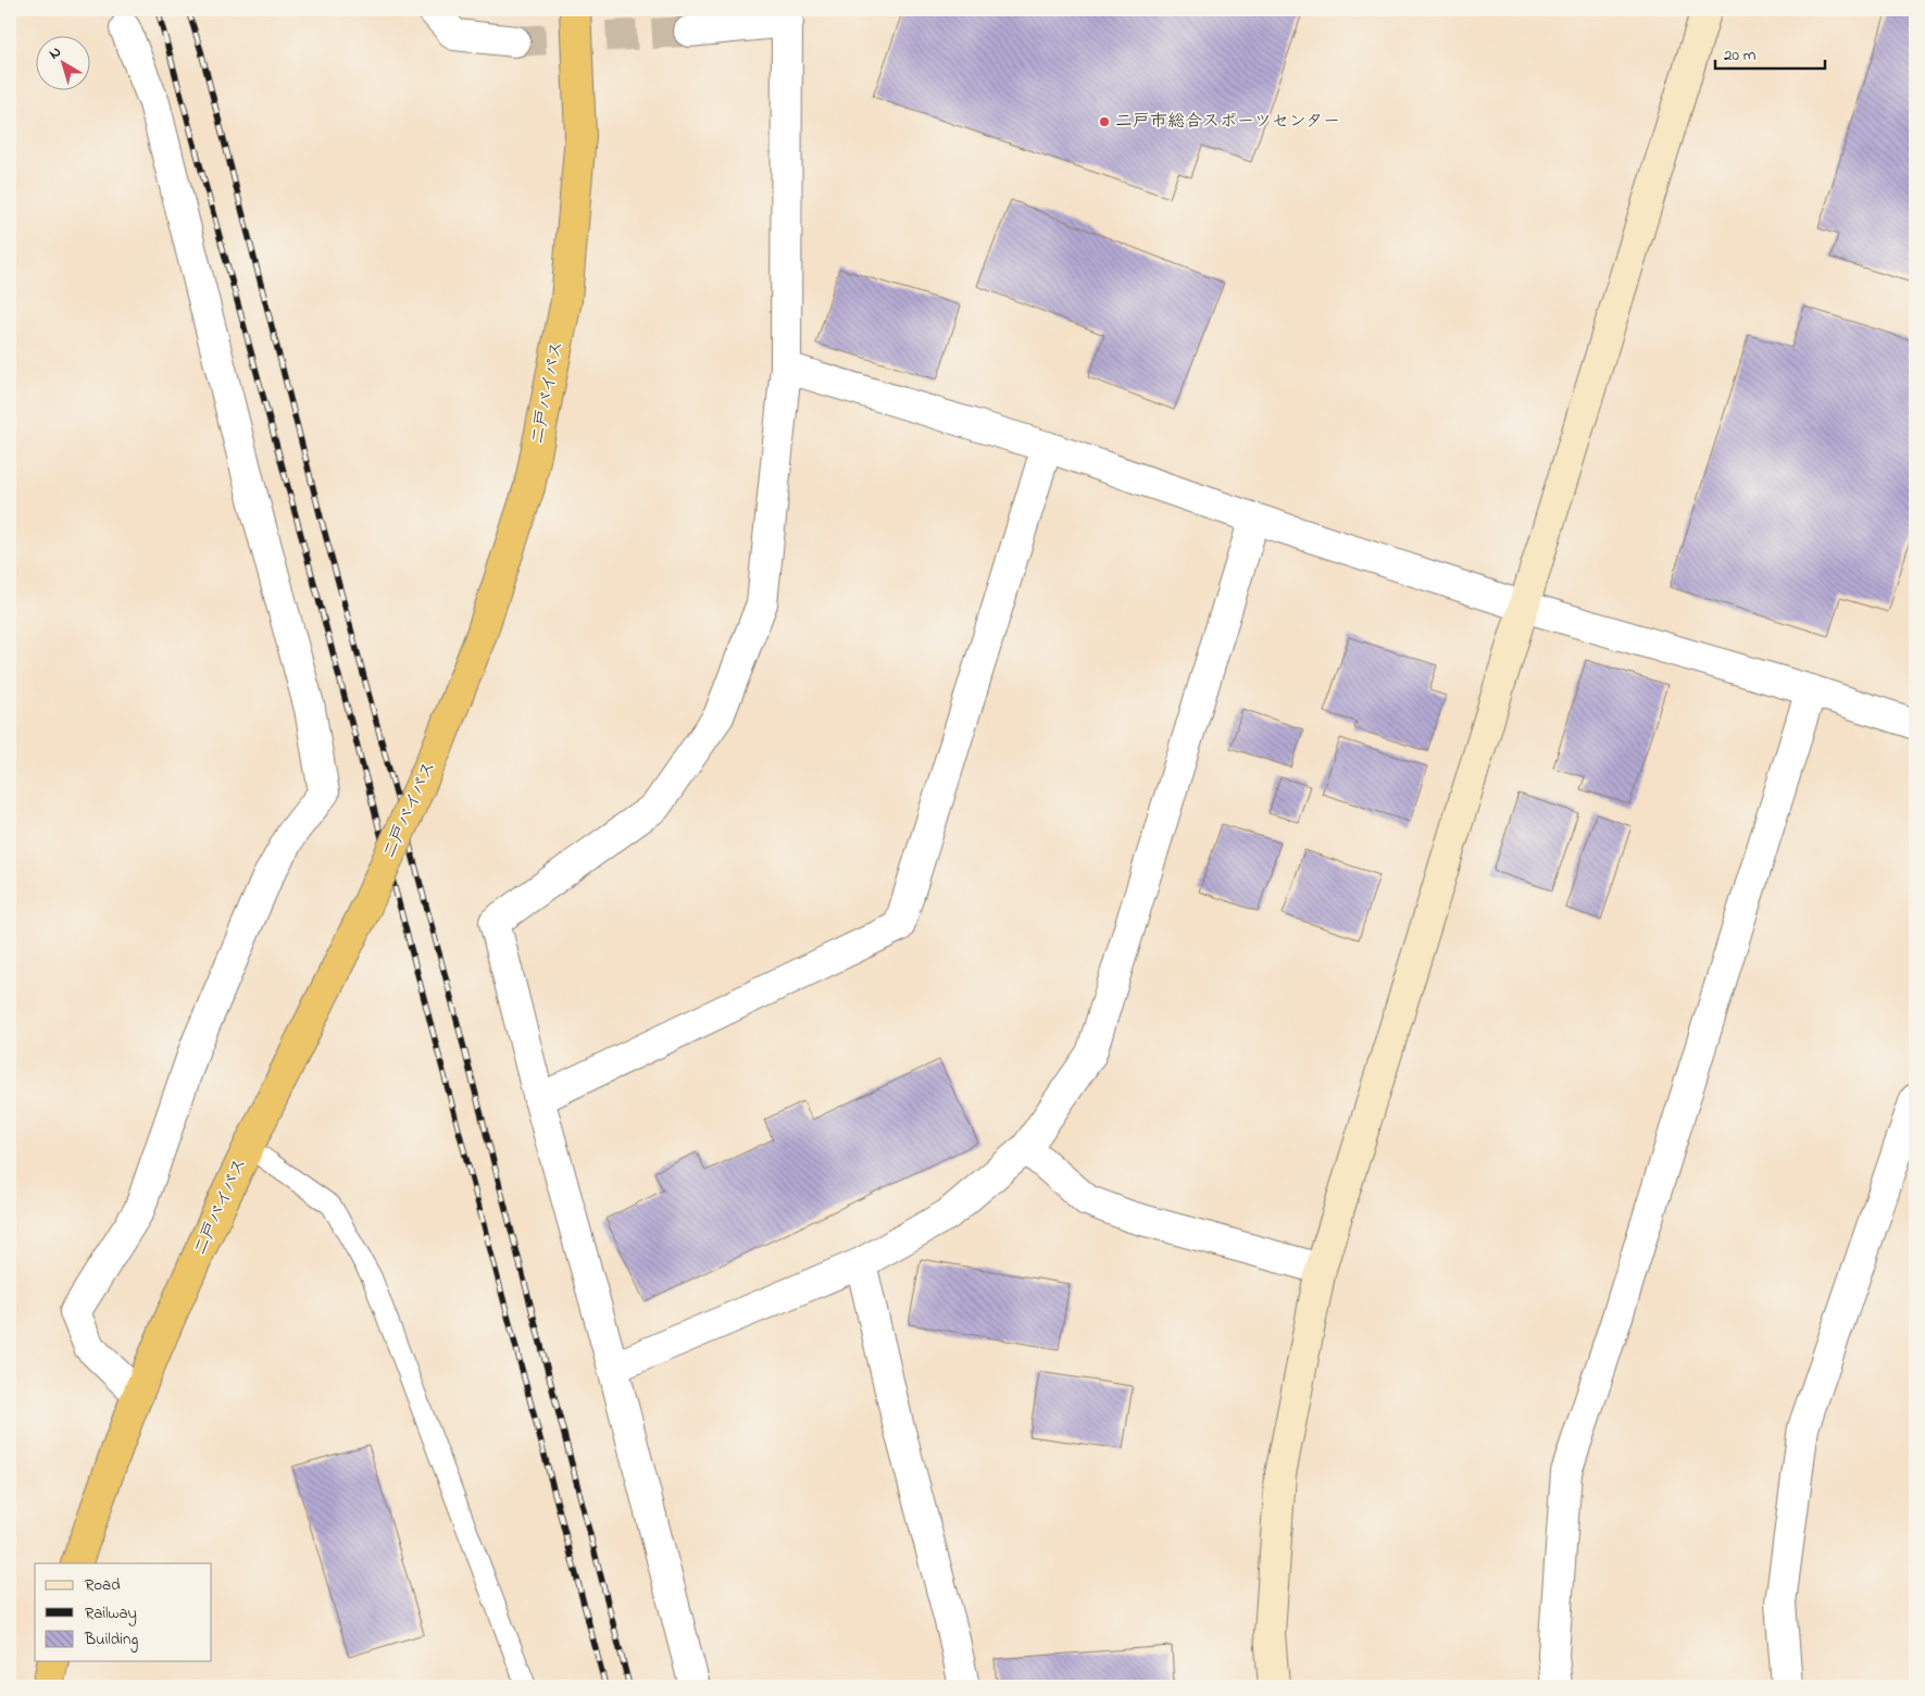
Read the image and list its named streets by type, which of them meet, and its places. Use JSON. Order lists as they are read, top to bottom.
{
  "streets": {
    "highway": ["二戸バイパス"]
  },
  "places": ["二戸市総合スポーツセンター"],
  "legend": ["Road", "Railway", "Building"],
  "scale_bar": "20 m",
  "north": "top left"
}
